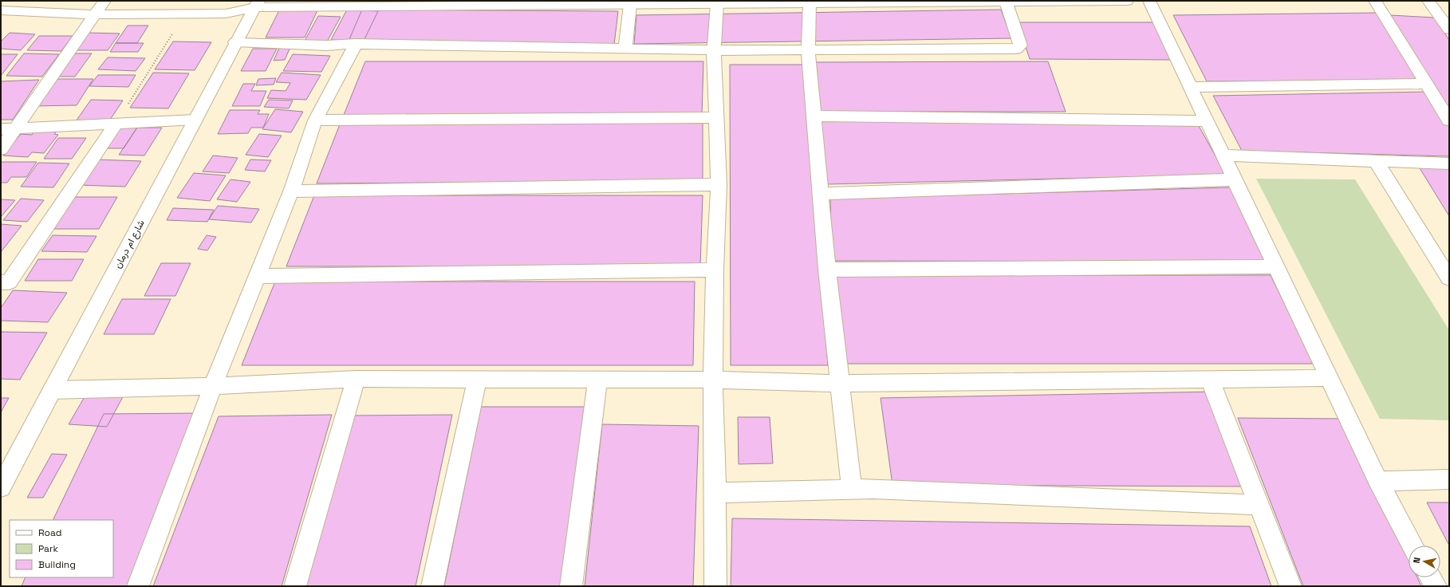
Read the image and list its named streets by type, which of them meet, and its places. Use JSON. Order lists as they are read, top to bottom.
{
  "streets": {
    "street": ["شارع ام درمان"]
  },
  "legend": ["Road", "Park", "Building"],
  "north": "left"
}
